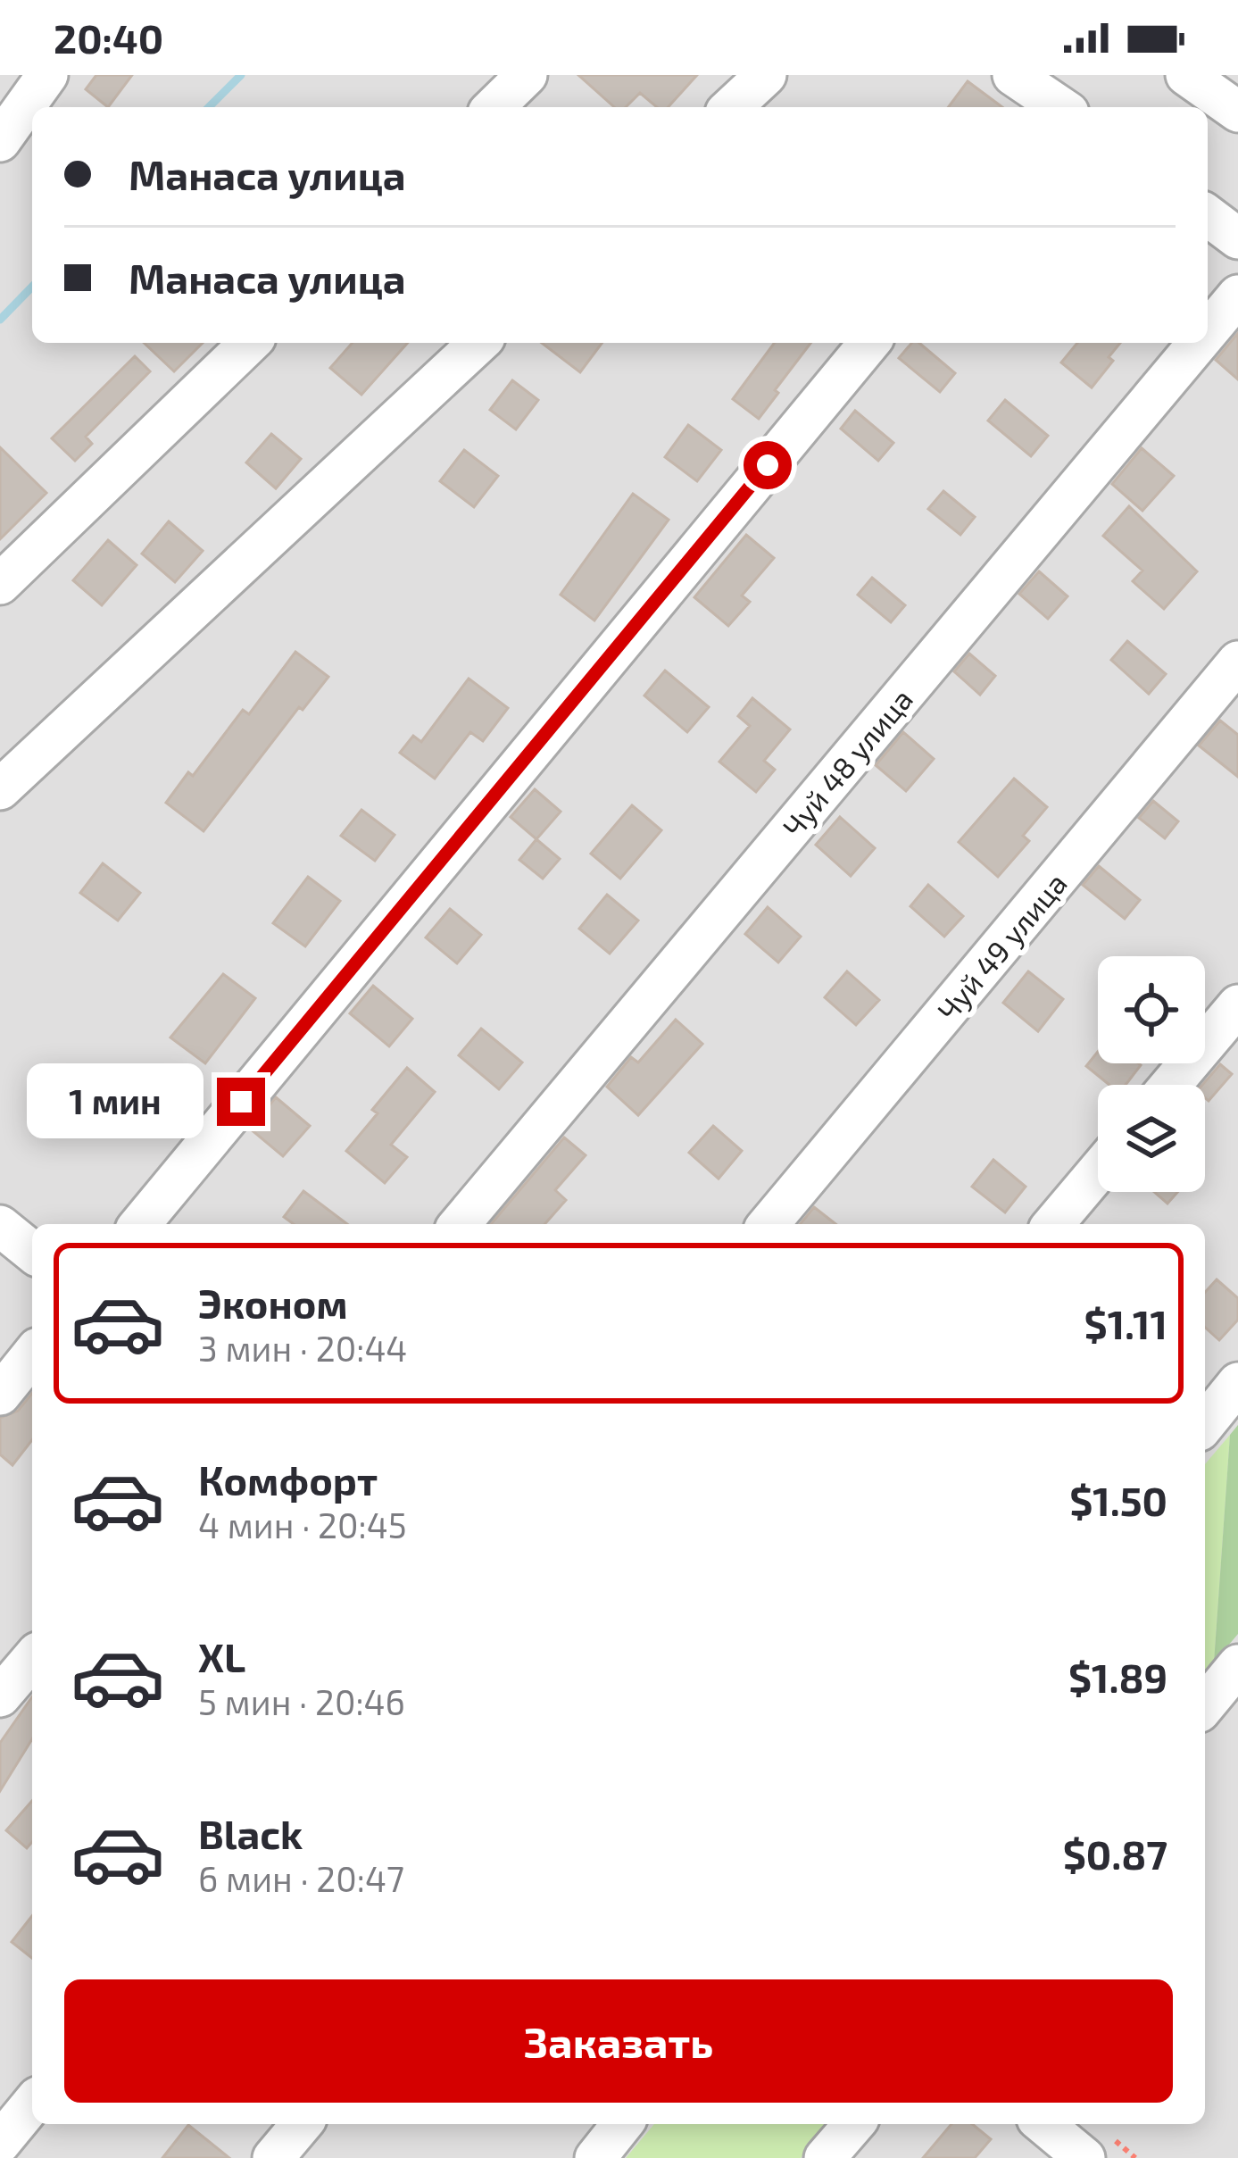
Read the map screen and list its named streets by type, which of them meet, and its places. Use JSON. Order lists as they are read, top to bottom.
{
  "streets": {
    "street": ["Чуй 48 улица", "Чуй 49 улица"]
  },
  "page": {
    "status": "20:40",
    "banner": ["Манаса улица", "Манаса улица"],
    "bubble": "1 мин",
    "list": [
      {
        "name": "Эконом",
        "note": "3 мин · 20:44",
        "value": "$1.11"
      },
      {
        "name": "Комфорт",
        "note": "4 мин · 20:45",
        "value": "$1.50"
      },
      {
        "name": "XL",
        "note": "5 мин · 20:46",
        "value": "$1.89"
      },
      {
        "name": "Black",
        "note": "6 мин · 20:47",
        "value": "$0.87"
      }
    ],
    "buttons": "Заказать"
  }
}
